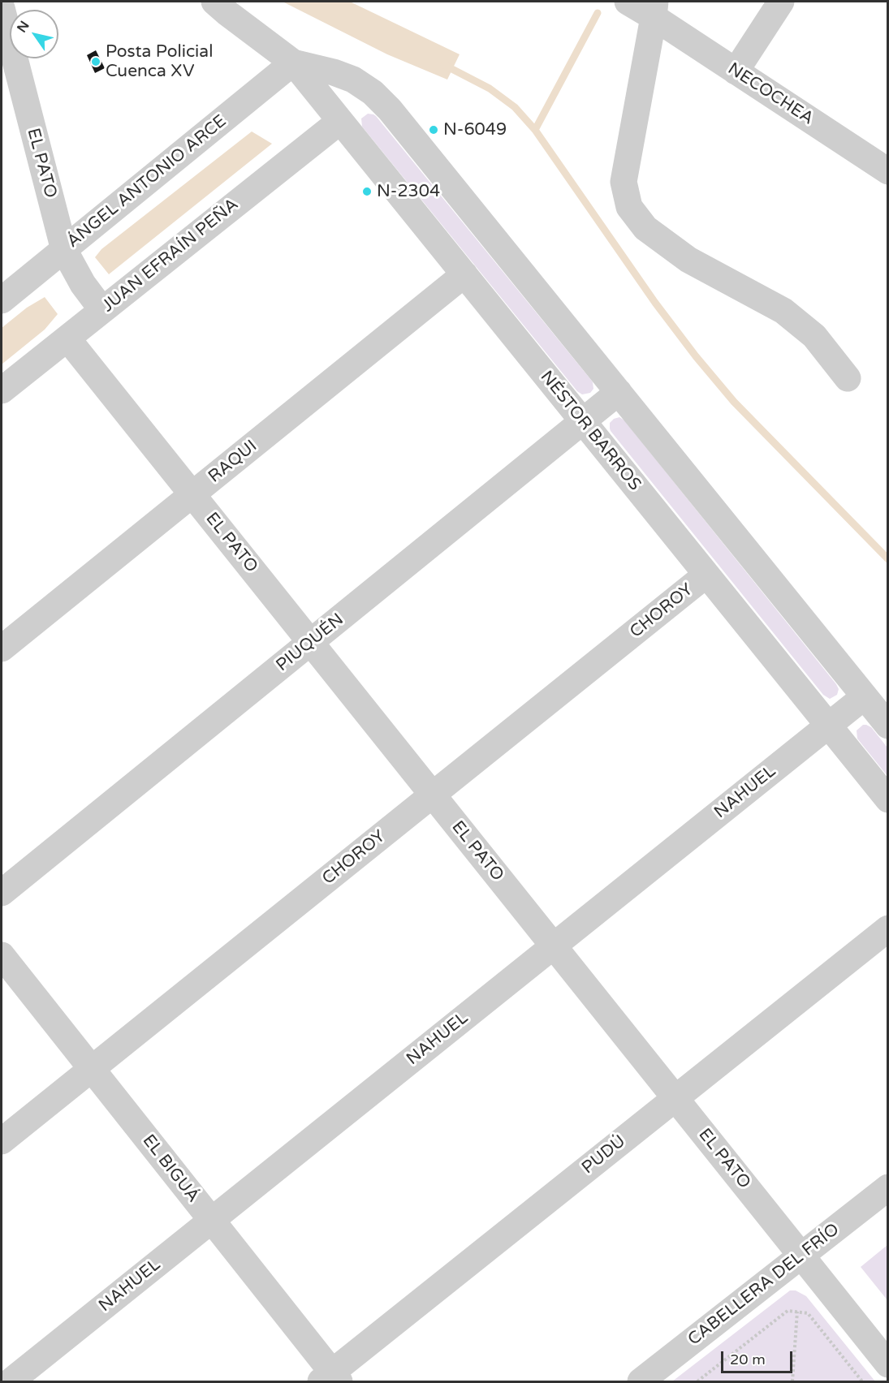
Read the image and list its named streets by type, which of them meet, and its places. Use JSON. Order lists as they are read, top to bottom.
{
  "streets": {
    "street": [
      "NECOCHEA",
      "EL PATO",
      "ÁNGEL ANTONIO ARCE",
      "JUAN EFRAÍN PEÑA",
      "NÉSTOR BARROS",
      "RAQUI",
      "CHOROY",
      "PIUQUÉN",
      "NAHUEL",
      "PUDÚ",
      "EL BIGUÁ",
      "CABELLERA DEL FRÍO"
    ]
  },
  "crossings": [
    ["EL PATO", "ÁNGEL ANTONIO ARCE"],
    ["EL PATO", "JUAN EFRAÍN PEÑA"],
    ["EL PATO", "RAQUI"],
    ["EL PATO", "CHOROY"],
    ["EL PATO", "PIUQUÉN"],
    ["EL PATO", "NAHUEL"],
    ["EL PATO", "PUDÚ"],
    ["EL PATO", "CABELLERA DEL FRÍO"],
    ["ÁNGEL ANTONIO ARCE", "NÉSTOR BARROS"],
    ["JUAN EFRAÍN PEÑA", "NÉSTOR BARROS"],
    ["NÉSTOR BARROS", "RAQUI"],
    ["NÉSTOR BARROS", "CHOROY"],
    ["NÉSTOR BARROS", "PIUQUÉN"],
    ["NÉSTOR BARROS", "NAHUEL"],
    ["CHOROY", "EL BIGUÁ"],
    ["NAHUEL", "EL BIGUÁ"],
    ["PUDÚ", "EL BIGUÁ"]
  ],
  "places": ["Posta Policial Cuenca XV", "N-6049", "N-2304"],
  "scale_bar": "20 m",
  "north": "top left"
}
